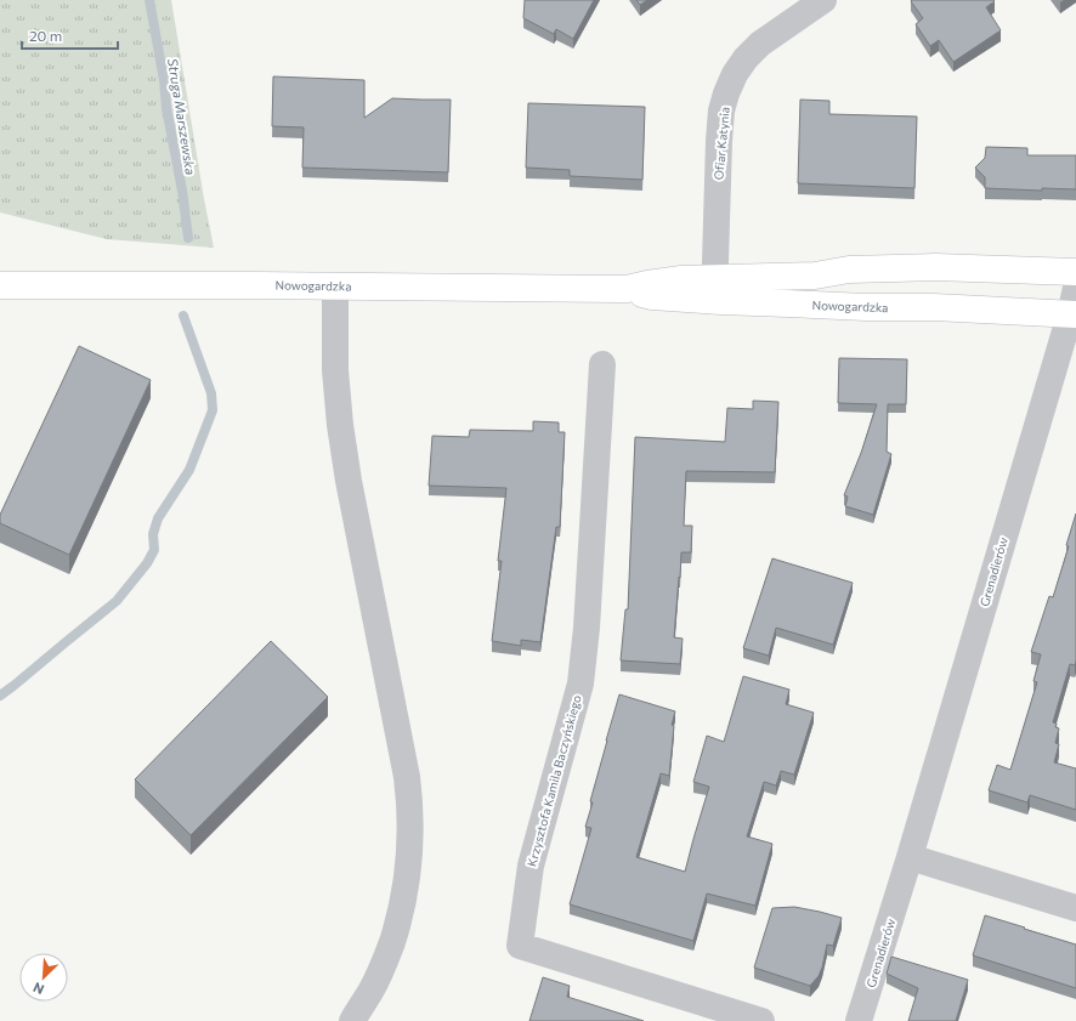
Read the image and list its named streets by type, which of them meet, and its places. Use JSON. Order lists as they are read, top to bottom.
{
  "streets": {
    "street": [
      "Ofiar Katynia",
      "Nowogardzka",
      "Grenadierów",
      "Krzysztofa Kamila Baczyńskiego"
    ]
  },
  "crossings": [
    ["Ofiar Katynia", "Nowogardzka"],
    ["Nowogardzka", "Grenadierów"]
  ],
  "water": ["Struga Marszewska"],
  "scale_bar": "20 m",
  "north": "bottom left"
}
